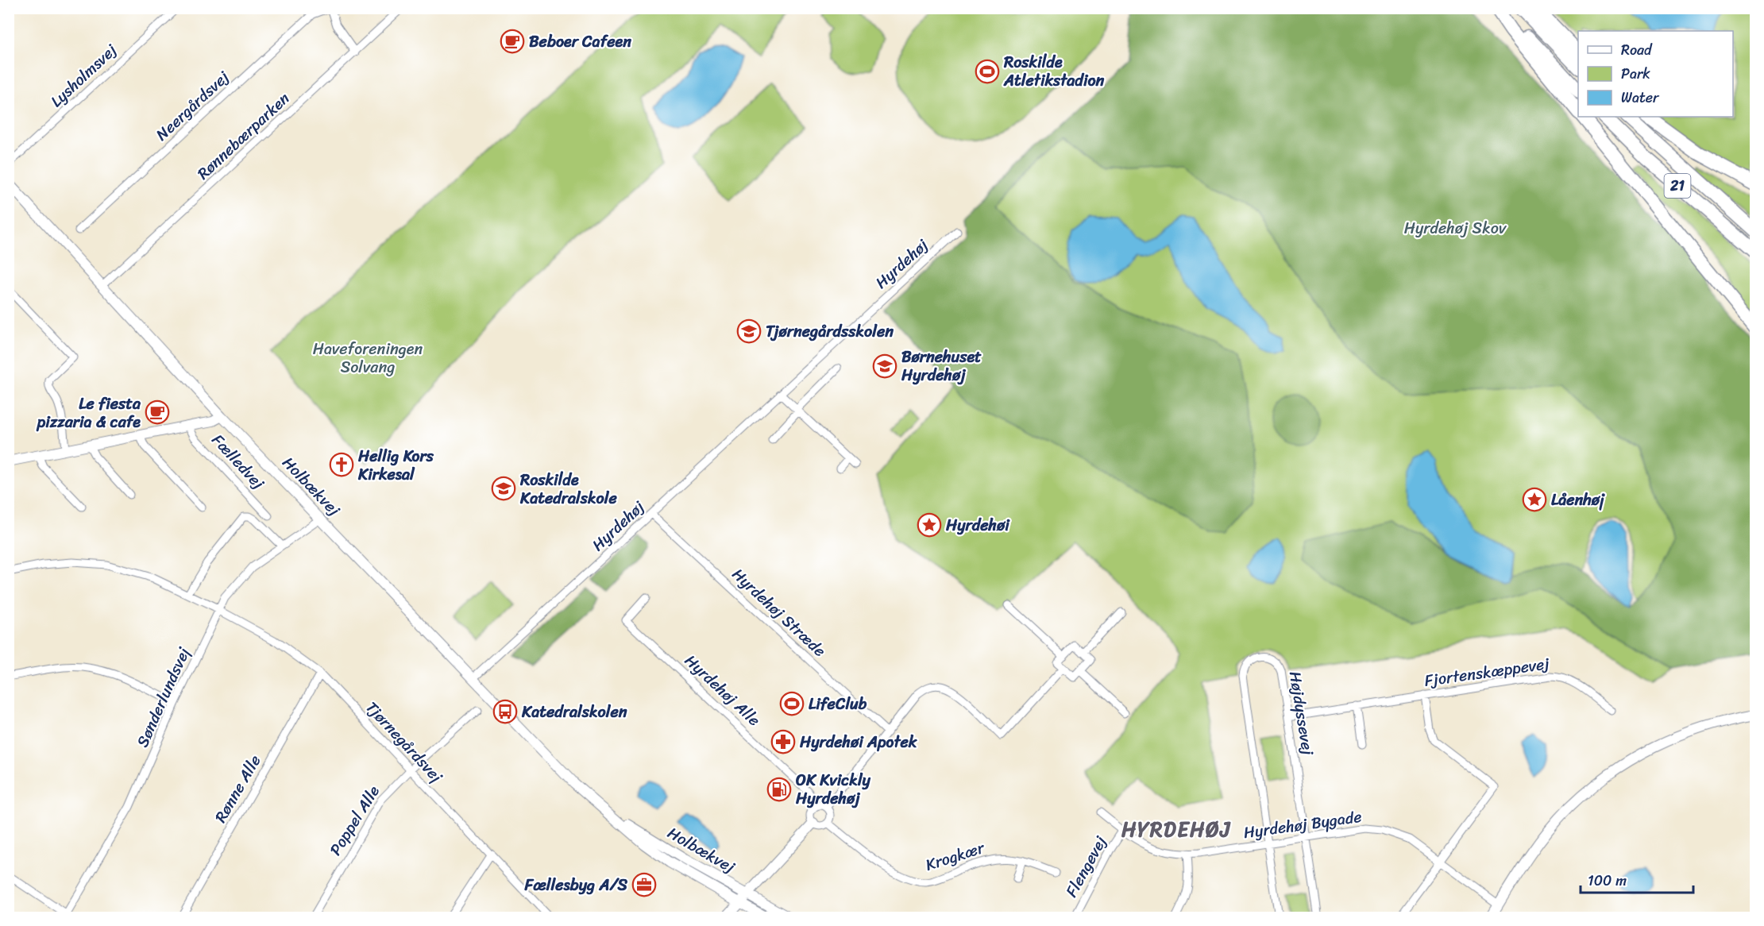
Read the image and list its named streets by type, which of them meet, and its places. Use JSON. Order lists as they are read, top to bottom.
{
  "streets": {
    "highway": ["21"],
    "street": [
      "Lysholmsvej",
      "Neergårdsvej",
      "Rønnebærparken",
      "Hyrdehøj",
      "Fælledvej",
      "Holbækvej",
      "Hyrdehøj Stræde",
      "Fjortenskæppevej",
      "Hyrdehøj Alle",
      "Sønderlundsvej",
      "Højdyssevej",
      "Tjørnegårdsvej",
      "Rønne Alle",
      "Poppel Alle",
      "Hyrdehøj Bygade",
      "Krogkær",
      "Flengevej"
    ]
  },
  "crossings": [
    ["Rønnebærparken", "Holbækvej"],
    ["Hyrdehøj", "Holbækvej"],
    ["Hyrdehøj", "Hyrdehøj Stræde"],
    ["Fælledvej", "Holbækvej"],
    ["Holbækvej", "Sønderlundsvej"],
    ["Fjortenskæppevej", "Højdyssevej"],
    ["Hyrdehøj Alle", "Krogkær"],
    ["Sønderlundsvej", "Tjørnegårdsvej"],
    ["Højdyssevej", "Hyrdehøj Bygade"],
    ["Tjørnegårdsvej", "Rønne Alle"],
    ["Tjørnegårdsvej", "Poppel Alle"],
    ["Hyrdehøj Bygade", "Flengevej"]
  ],
  "districts": ["HYRDEHØJ"],
  "parks": ["Hyrdehøj Skov", "Haveforeningen Solvang"],
  "places": {
    "cafe": ["Beboer Cafeen", "Le fiesta pizzaria & cafe"],
    "sports": ["Roskilde Atletikstadion", "LifeClub"],
    "school or university": ["Tjørnegårdsskolen", "Børnehuset Hyrdehøj", "Roskilde Katedralskole"],
    "church": ["Hellig Kors Kirkesal"],
    "place": ["Låenhøj", "Hyrdehøi"],
    "bus stop": ["Katedralskolen"],
    "pharmacy": ["Hyrdehøi Apotek"],
    "fuel station": ["OK Kvickly Hyrdehøj"],
    "office": ["Fællesbyg A/S"]
  },
  "legend": ["Road", "Park", "Water"],
  "scale_bar": "100 m"
}
